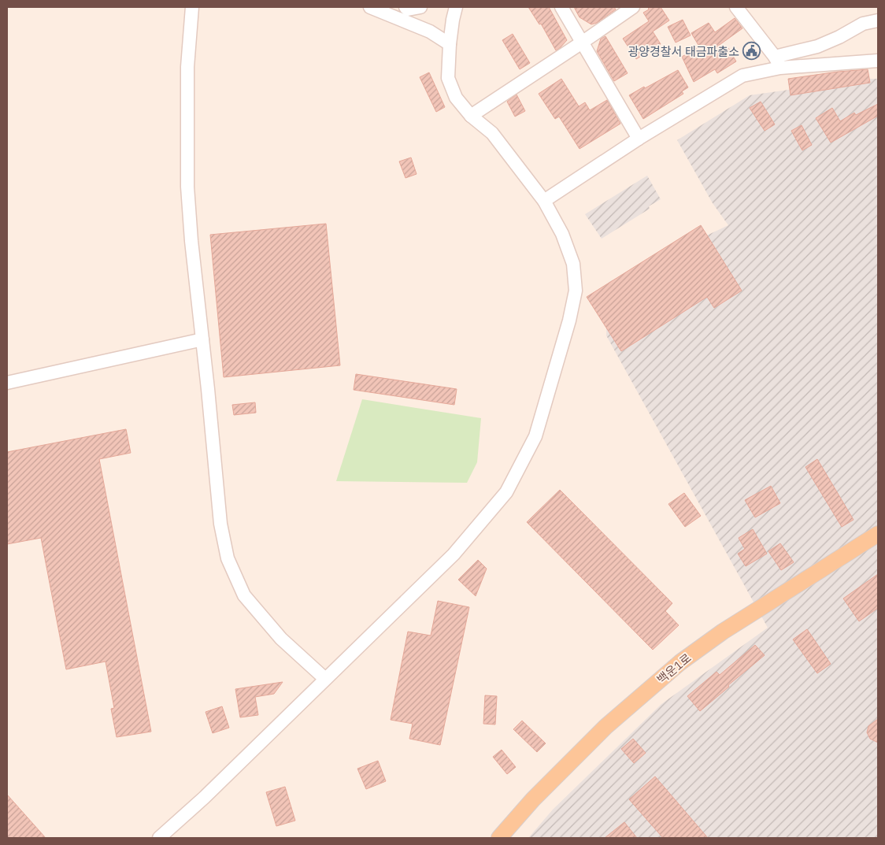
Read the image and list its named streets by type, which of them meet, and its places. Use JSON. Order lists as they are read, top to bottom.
{
  "streets": {
    "main road": ["백운1로"]
  },
  "places": {
    "public building": ["광양경찰서 태금파출소"]
  }
}
